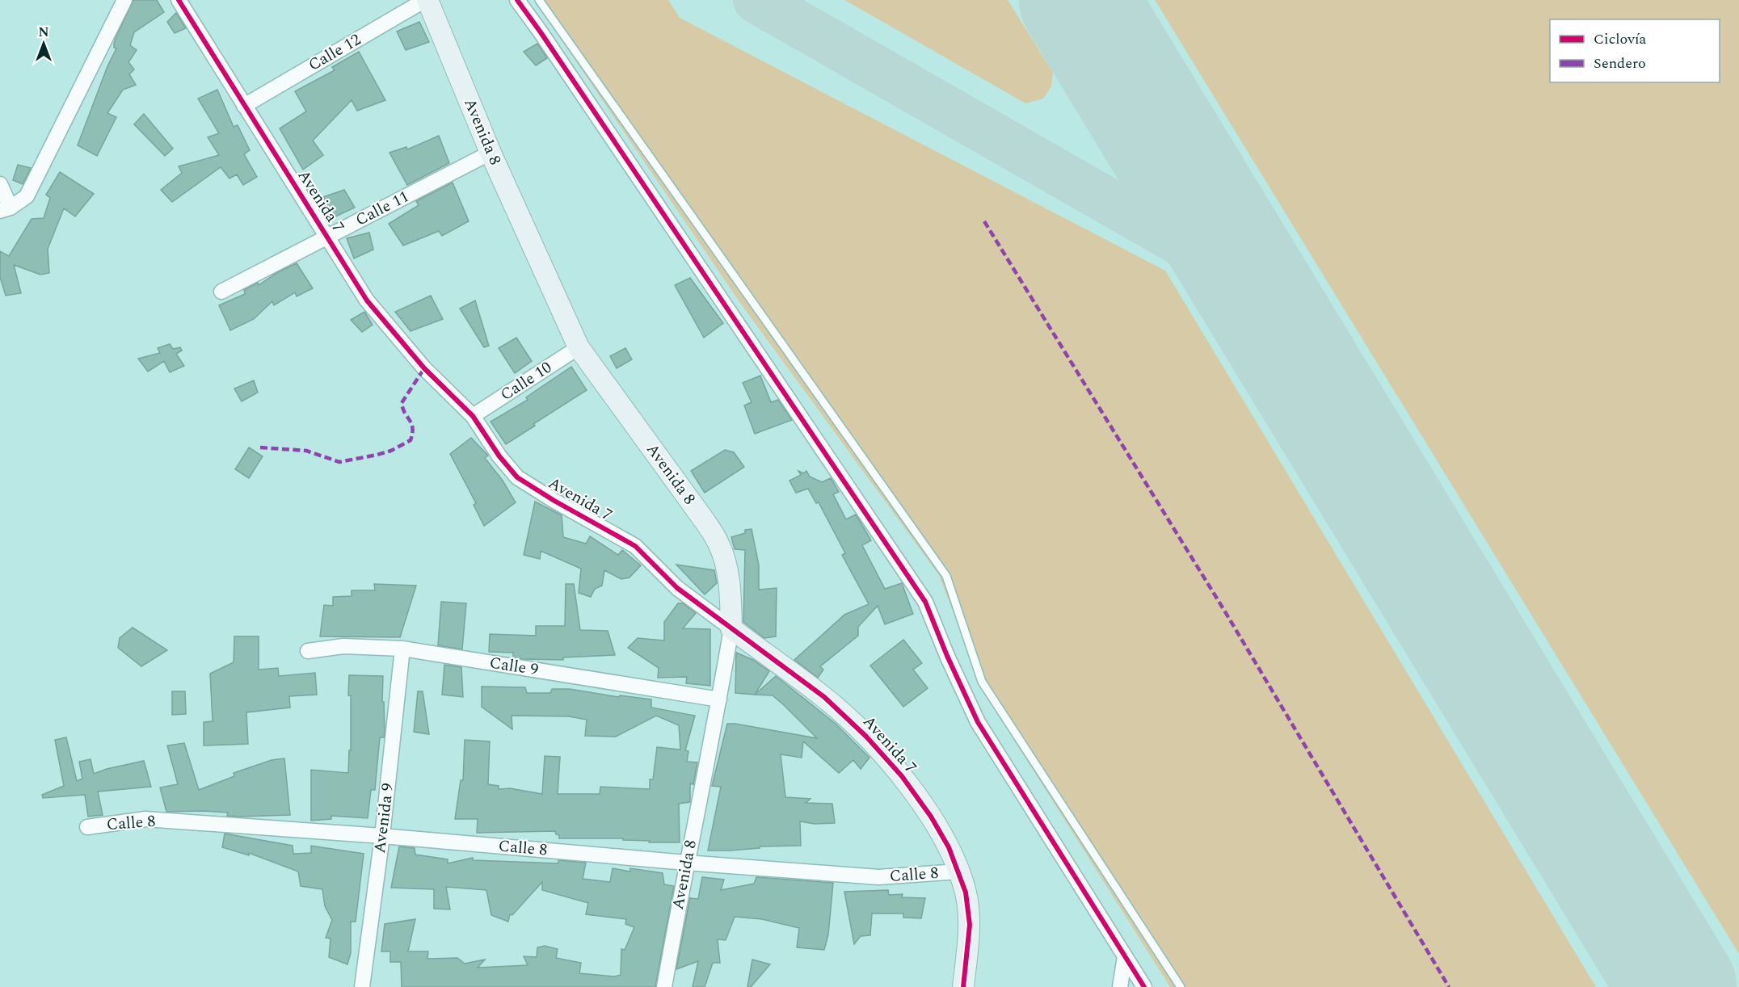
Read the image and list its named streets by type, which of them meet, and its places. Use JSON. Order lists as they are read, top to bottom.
{
  "streets": {
    "street": [
      "Calle 12",
      "Avenida 8",
      "Avenida 7",
      "Calle 11",
      "Calle 10",
      "Calle 9",
      "Avenida 9",
      "Calle 8"
    ]
  },
  "crossings": [
    ["Calle 12", "Avenida 8"],
    ["Calle 12", "Avenida 7"],
    ["Avenida 8", "Avenida 7"],
    ["Avenida 8", "Calle 11"],
    ["Avenida 8", "Calle 10"],
    ["Avenida 8", "Calle 9"],
    ["Avenida 8", "Calle 8"],
    ["Avenida 7", "Calle 11"],
    ["Avenida 7", "Calle 10"],
    ["Avenida 7", "Calle 8"],
    ["Calle 9", "Avenida 9"],
    ["Avenida 9", "Calle 8"]
  ],
  "legend": ["Ciclovía", "Sendero"],
  "north": "top"
}
